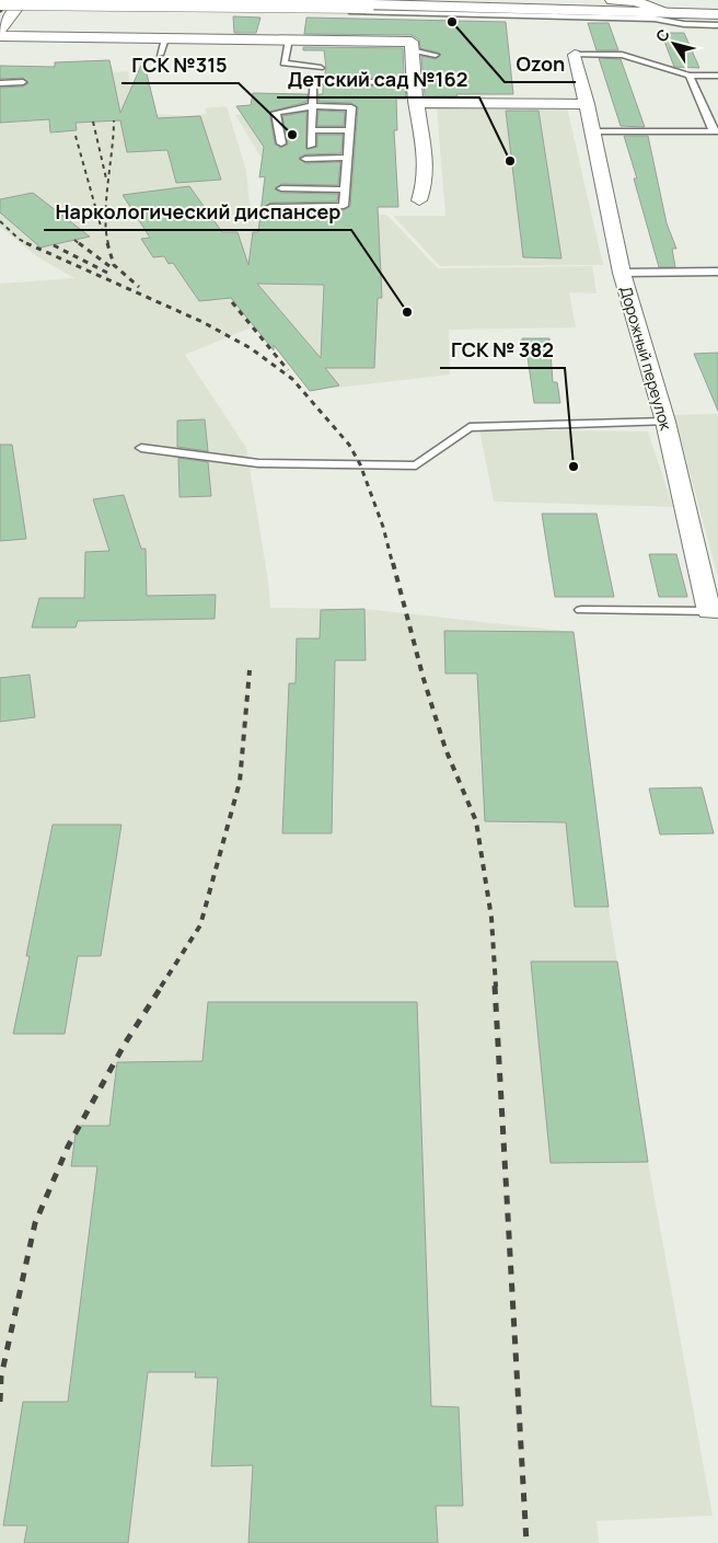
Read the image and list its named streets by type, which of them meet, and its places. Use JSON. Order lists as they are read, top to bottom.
{
  "streets": {
    "street": ["Дорожный переулок"]
  },
  "places": [
    "Ozon",
    "ГСК №315",
    "Детский сад №162",
    "Наркологический диспансер",
    "ГСК № 382"
  ],
  "north": "top left"
}
